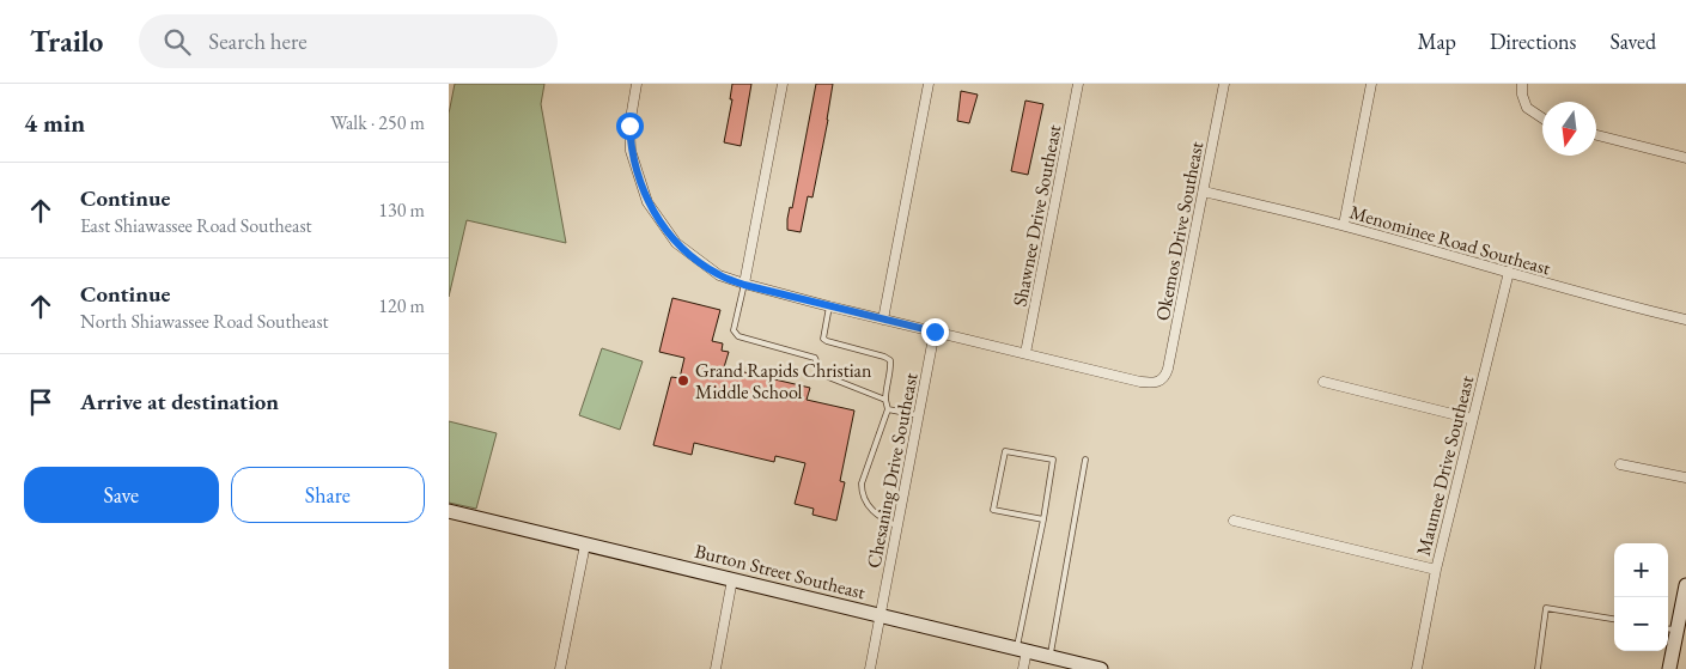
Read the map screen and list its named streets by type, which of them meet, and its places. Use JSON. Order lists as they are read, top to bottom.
{
  "streets": {
    "main road": ["Burton Street Southeast"],
    "street": [
      "Shawnee Drive Southeast",
      "Okemos Drive Southeast",
      "Menominee Road Southeast",
      "Maumee Drive Southeast",
      "Chesaning Drive Southeast"
    ]
  },
  "crossings": [
    ["Shawnee Drive Southeast", "Okemos Drive Southeast"],
    ["Okemos Drive Southeast", "Menominee Road Southeast"],
    ["Menominee Road Southeast", "Maumee Drive Southeast"],
    ["Chesaning Drive Southeast", "Burton Street Southeast"]
  ],
  "places": ["Grand Rapids Christian Middle School"],
  "north": "bottom",
  "page": {
    "header": "Trailo",
    "search": "Search here",
    "nav": ["Map", "Directions", "Saved"],
    "heading": ["4 min", "Walk · 250 m"],
    "list": [
      ["Continue", "East Shiawassee Road Southeast", "130 m"],
      ["Continue", "North Shiawassee Road Southeast", "120 m"],
      "Arrive at destination"
    ],
    "buttons": ["Save", "Share"],
    "map_buttons": ["+", "−"]
  }
}
